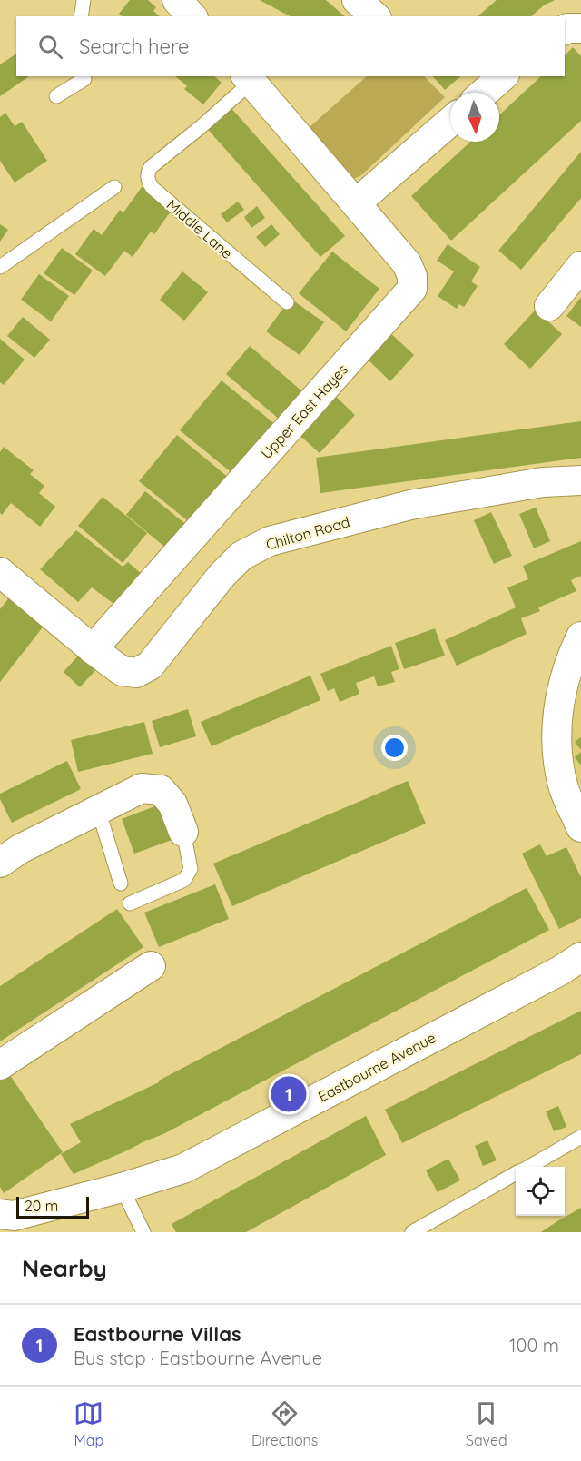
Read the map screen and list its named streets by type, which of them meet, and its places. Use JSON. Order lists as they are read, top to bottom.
{
  "streets": {
    "street": ["Upper East Hayes", "Chilton Road", "Eastbourne Avenue"],
    "lane": ["Middle Lane"]
  },
  "crossings": [
    ["Middle Lane", "Upper East Hayes"],
    ["Upper East Hayes", "Chilton Road"]
  ],
  "scale_bar": "20 m",
  "north": "bottom",
  "page": {
    "search": "Search here",
    "pins": "1",
    "scale": "20 m",
    "heading": "Nearby",
    "list": [
      {
        "mark": "1",
        "name": "Eastbourne Villas",
        "note": "Bus stop · Eastbourne Avenue",
        "value": "100 m"
      }
    ],
    "nav": ["Map", "Directions", "Saved"]
  }
}
